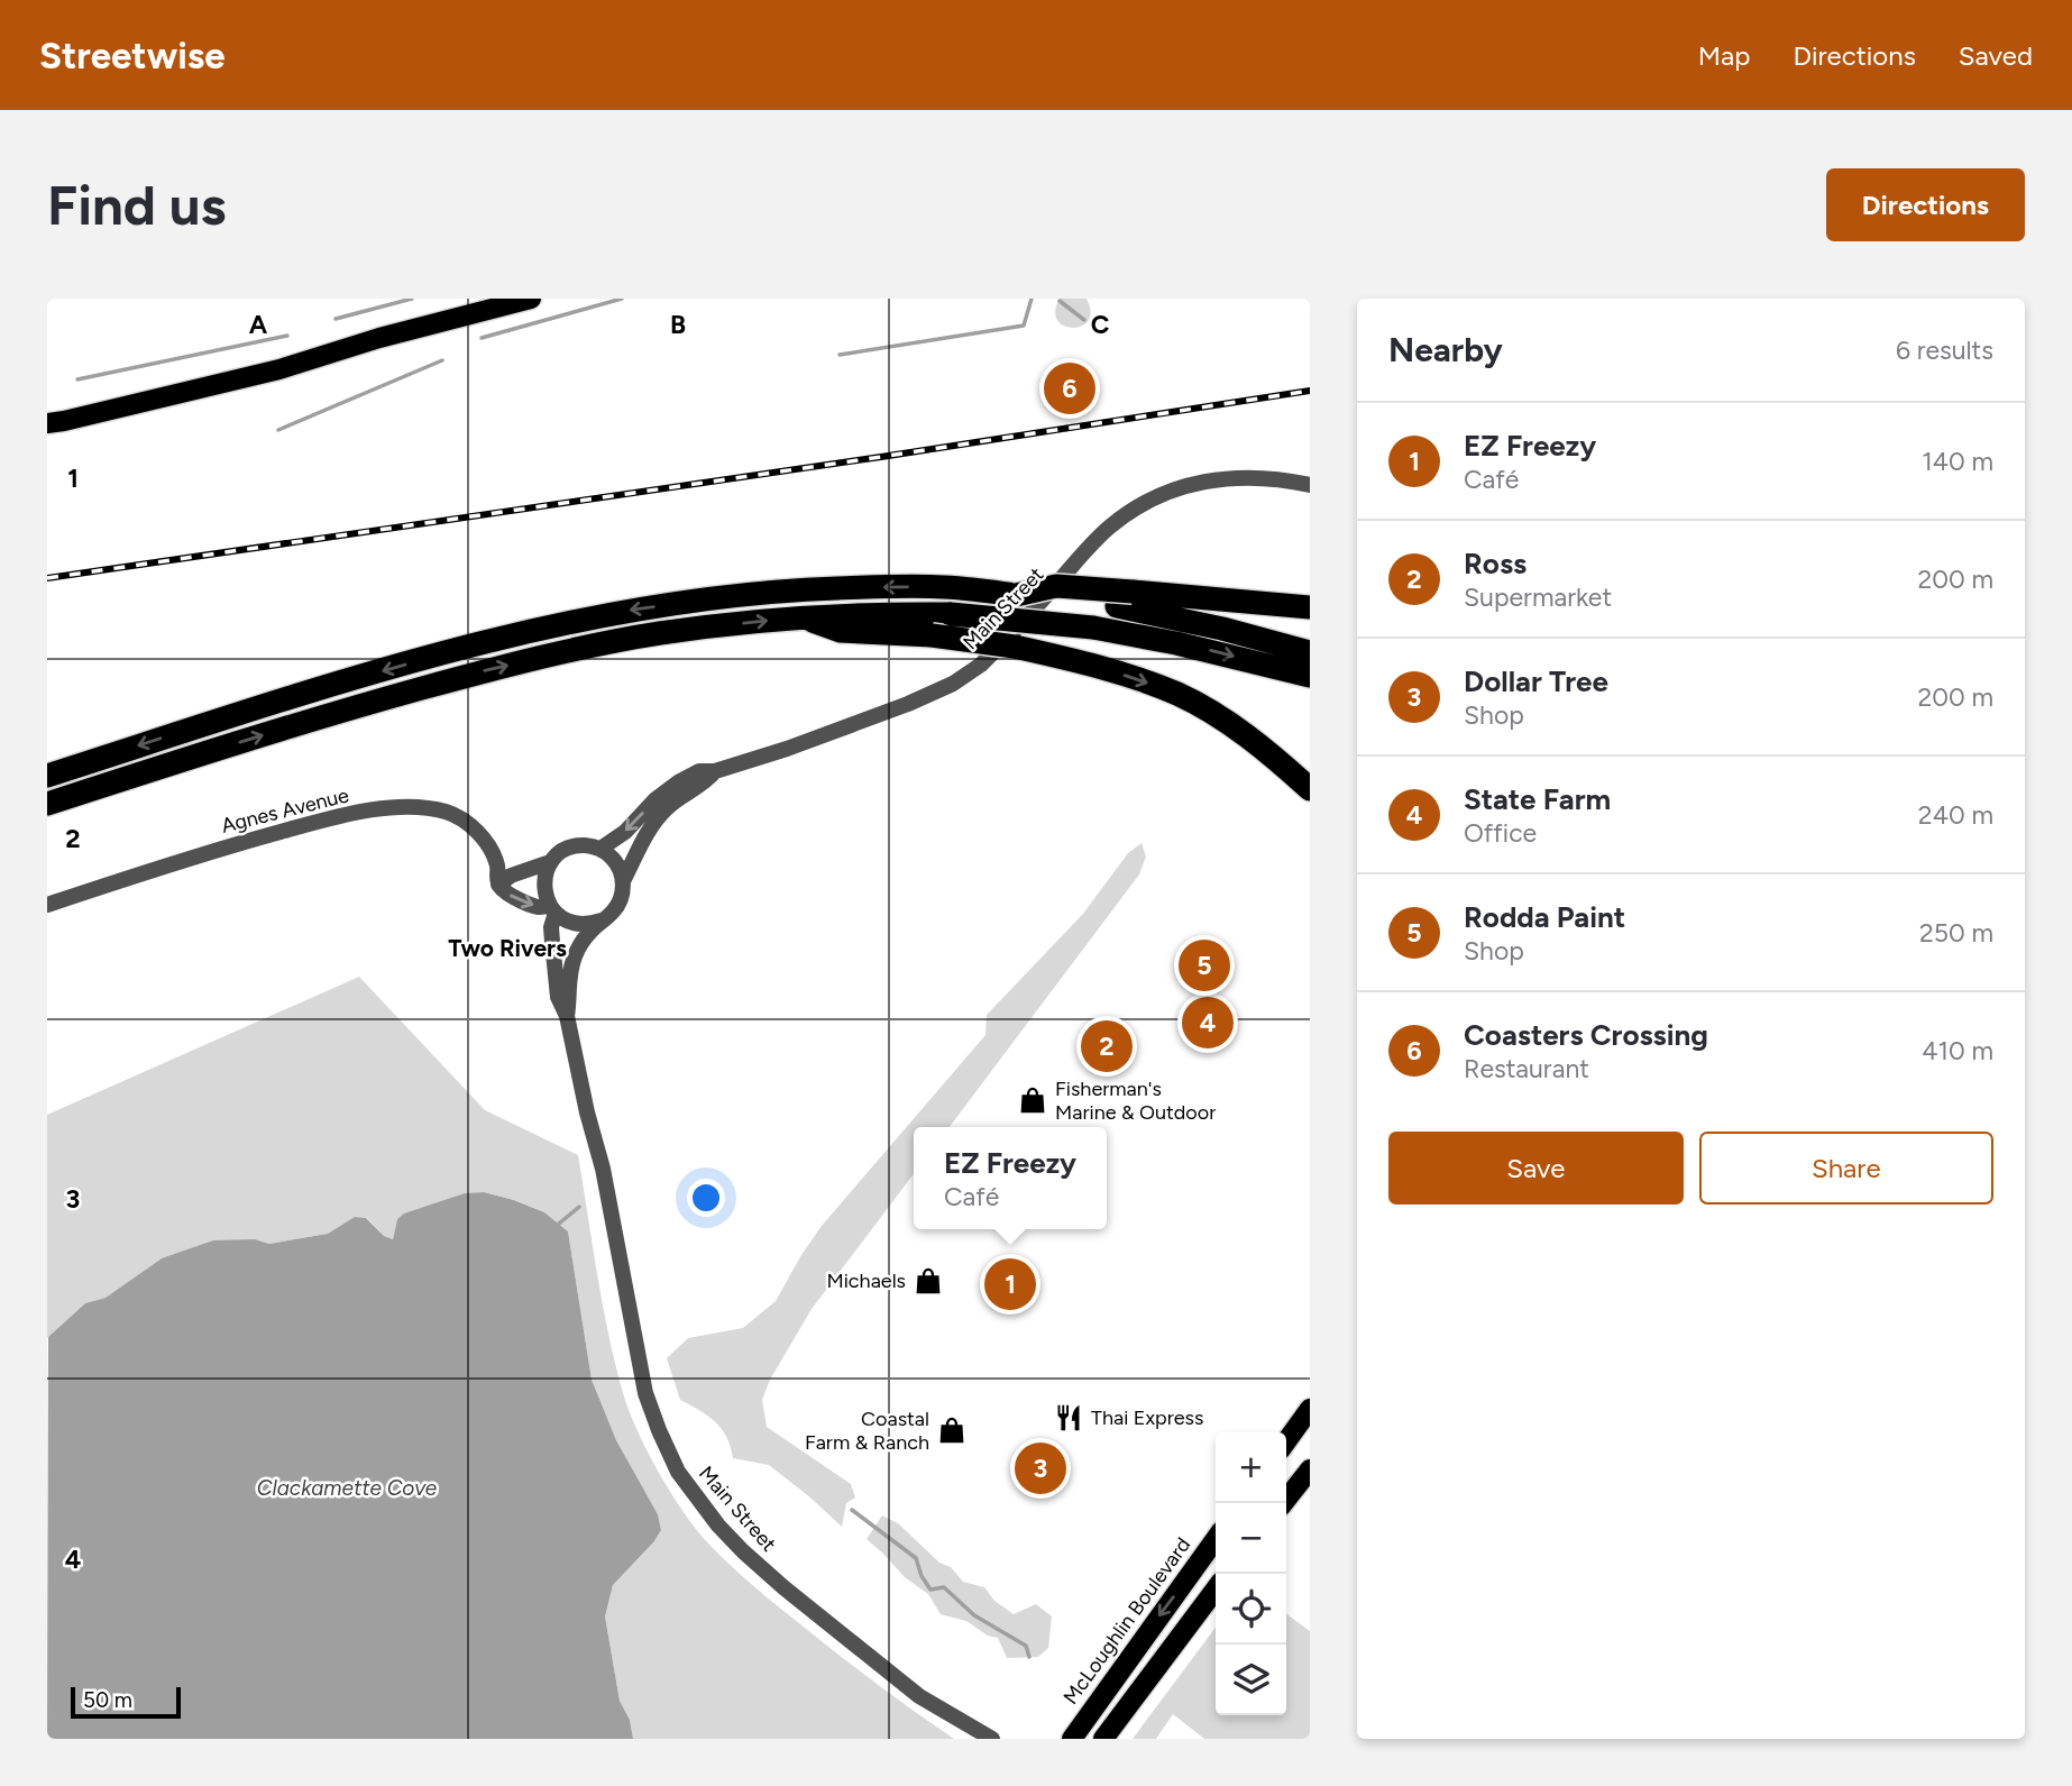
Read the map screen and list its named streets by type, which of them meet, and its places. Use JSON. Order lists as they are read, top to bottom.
{
  "streets": {
    "main road": ["McLoughlin Boulevard"],
    "street": ["Main Street", "Agnes Avenue"]
  },
  "districts": ["Two Rivers"],
  "water": ["Clackamette Cove"],
  "places": {
    "shop": ["Fisherman's Marine & Outdoor", "Michaels", "Coastal Farm & Ranch"],
    "restaurant": ["Thai Express"]
  },
  "scale_bar": "50 m",
  "page": {
    "header": "Streetwise",
    "nav": ["Map", "Directions", "Saved"],
    "buttons": [
      "Directions",
      ["Save", "Share"]
    ],
    "title": "Find us",
    "heading": ["Nearby", "6 results"],
    "pins": [
      "6",
      "5",
      "4",
      "2",
      "1",
      "3"
    ],
    "list": [
      {
        "mark": "1",
        "name": "EZ Freezy",
        "note": "Café",
        "value": "140 m"
      },
      {
        "mark": "2",
        "name": "Ross",
        "note": "Supermarket",
        "value": "200 m"
      },
      {
        "mark": "3",
        "name": "Dollar Tree",
        "note": "Shop",
        "value": "200 m"
      },
      {
        "mark": "4",
        "name": "State Farm",
        "note": "Office",
        "value": "240 m"
      },
      {
        "mark": "5",
        "name": "Rodda Paint",
        "note": "Shop",
        "value": "250 m"
      },
      {
        "mark": "6",
        "name": "Coasters Crossing",
        "note": "Restaurant",
        "value": "410 m"
      }
    ],
    "popup": ["EZ Freezy", "Café"],
    "map_buttons": ["+", "−"],
    "scale": "50 m"
  },
  "grid": {
    "columns": ["A", "B", "C"],
    "rows": [
      "1",
      "2",
      "3",
      "4"
    ]
  }
}
